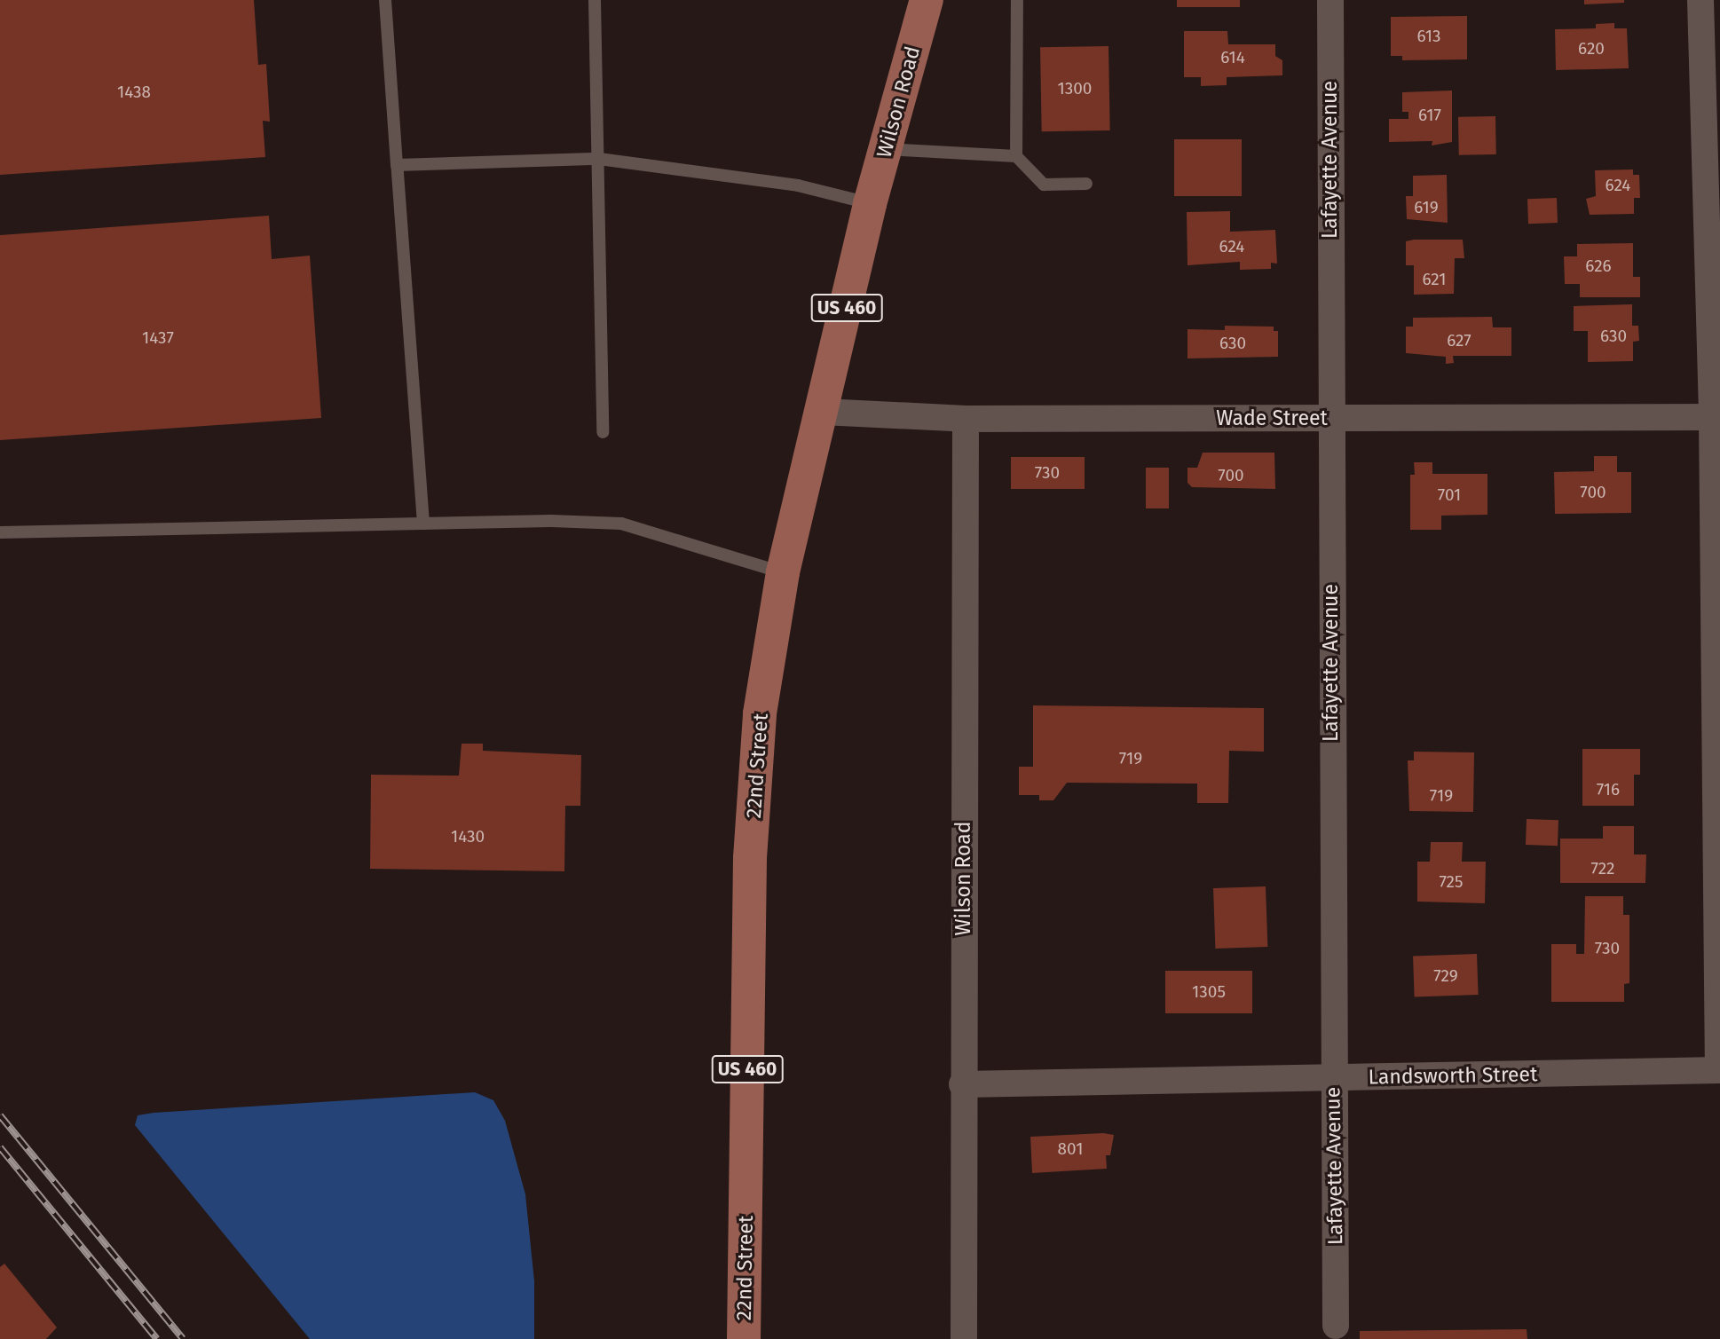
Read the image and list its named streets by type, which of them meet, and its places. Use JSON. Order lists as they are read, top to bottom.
{
  "streets": {
    "main road": ["Wilson Road", "US 460", "22nd Street"],
    "street": ["Lafayette Avenue", "Wade Street", "Landsworth Street"]
  },
  "crossings": [
    ["Wilson Road", "Wade Street"],
    ["Wilson Road", "22nd Street"],
    ["Wilson Road", "Landsworth Street"],
    ["Lafayette Avenue", "Wade Street"],
    ["Lafayette Avenue", "Landsworth Street"],
    ["Wade Street", "22nd Street"]
  ],
  "house_numbers": [
    "613",
    "620",
    "614",
    "1300",
    "1438",
    "617",
    "624",
    "619",
    "624",
    "626",
    "621",
    "630",
    "1437",
    "627",
    "630",
    "730",
    "700",
    "700",
    "701",
    "719",
    "716",
    "719",
    "1430",
    "722",
    "725",
    "730",
    "729",
    "1305",
    "801"
  ]
}
